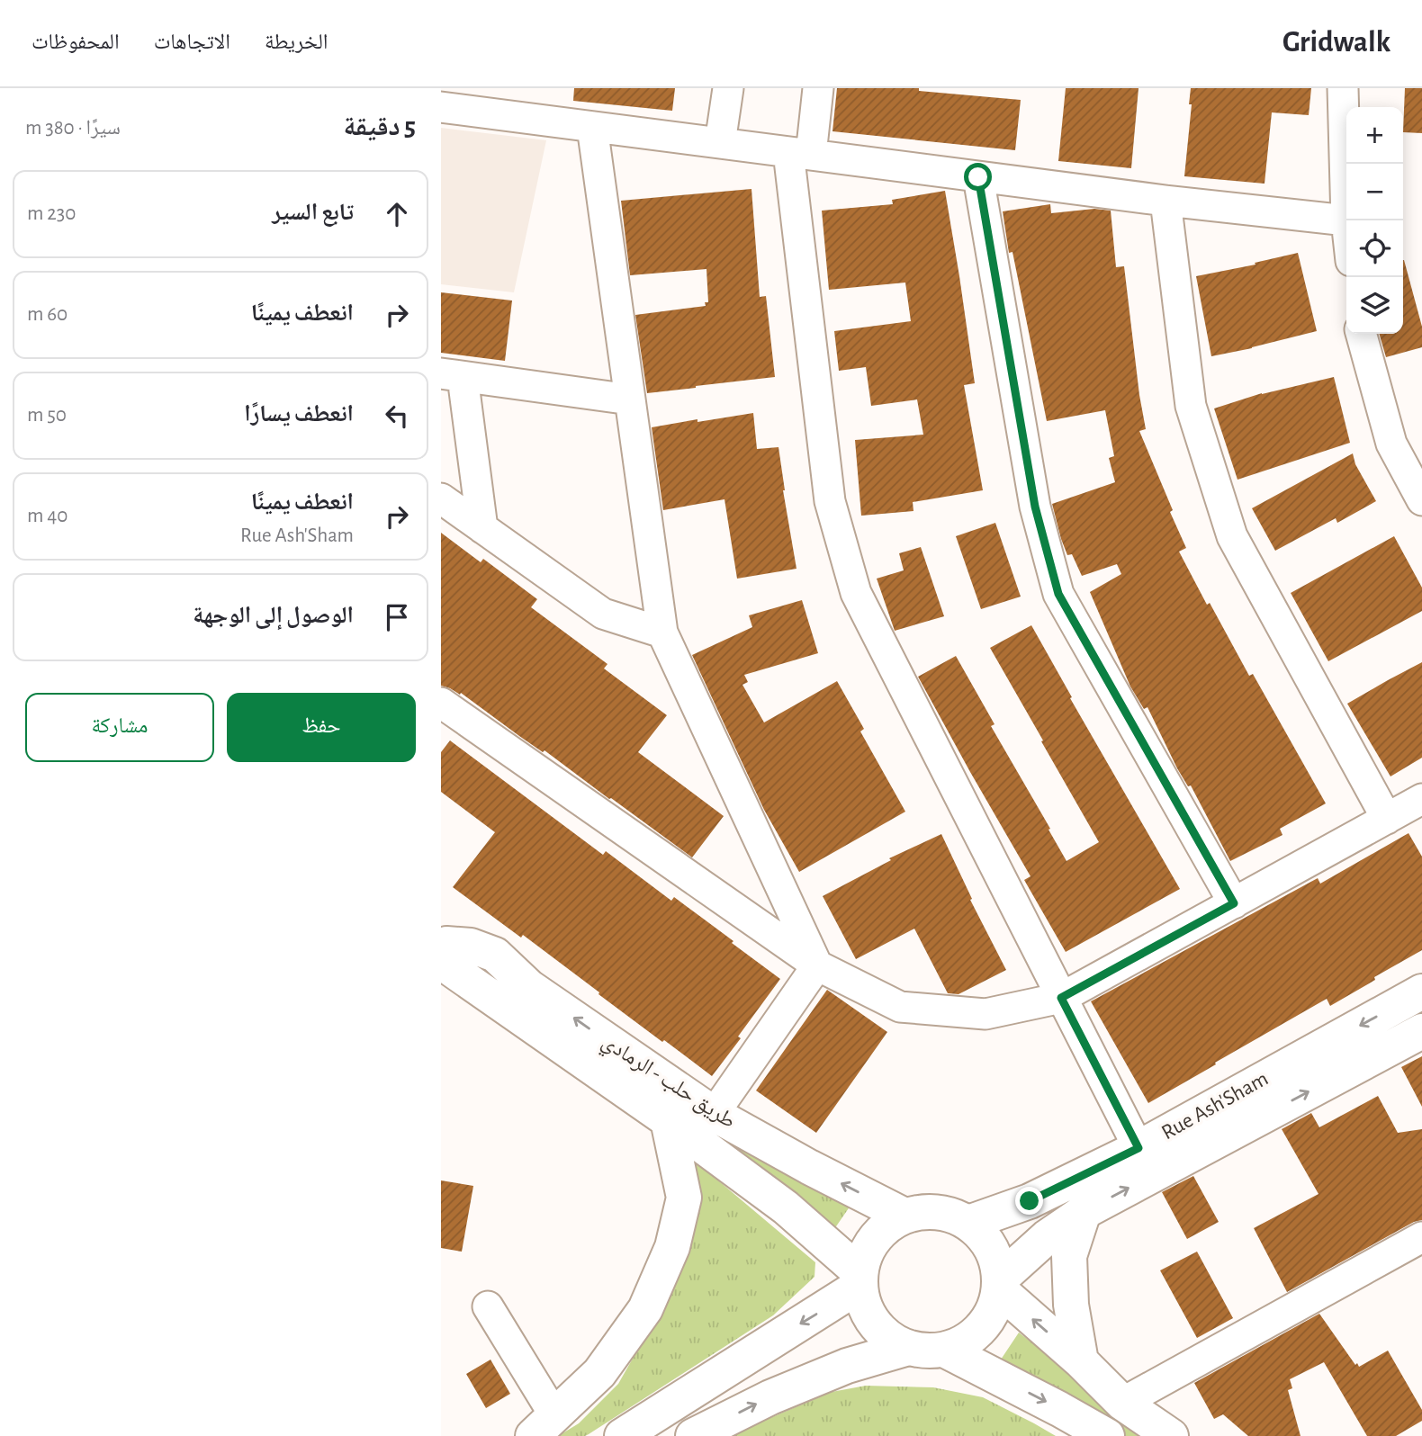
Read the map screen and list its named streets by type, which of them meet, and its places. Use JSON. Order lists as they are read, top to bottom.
{
  "streets": {
    "main road": ["طريق حلب - الرمادي", "Rue Ash'Sham"]
  },
  "crossings": [
    ["طريق حلب - الرمادي", "Rue Ash'Sham"]
  ],
  "page": {
    "header": "Gridwalk",
    "nav": ["الخريطة", "الاتجاهات", "المحفوظات"],
    "heading": ["5 دقيقة", "سيرًا · 380 m"],
    "map_buttons": ["+", "−"],
    "list": [
      ["تابع السير", "230 m"],
      ["انعطف يمينًا", "60 m"],
      ["انعطف يسارًا", "50 m"],
      ["انعطف يمينًا", "Rue Ash'Sham", "40 m"],
      "الوصول إلى الوجهة"
    ],
    "buttons": ["حفظ", "مشاركة"]
  }
}
